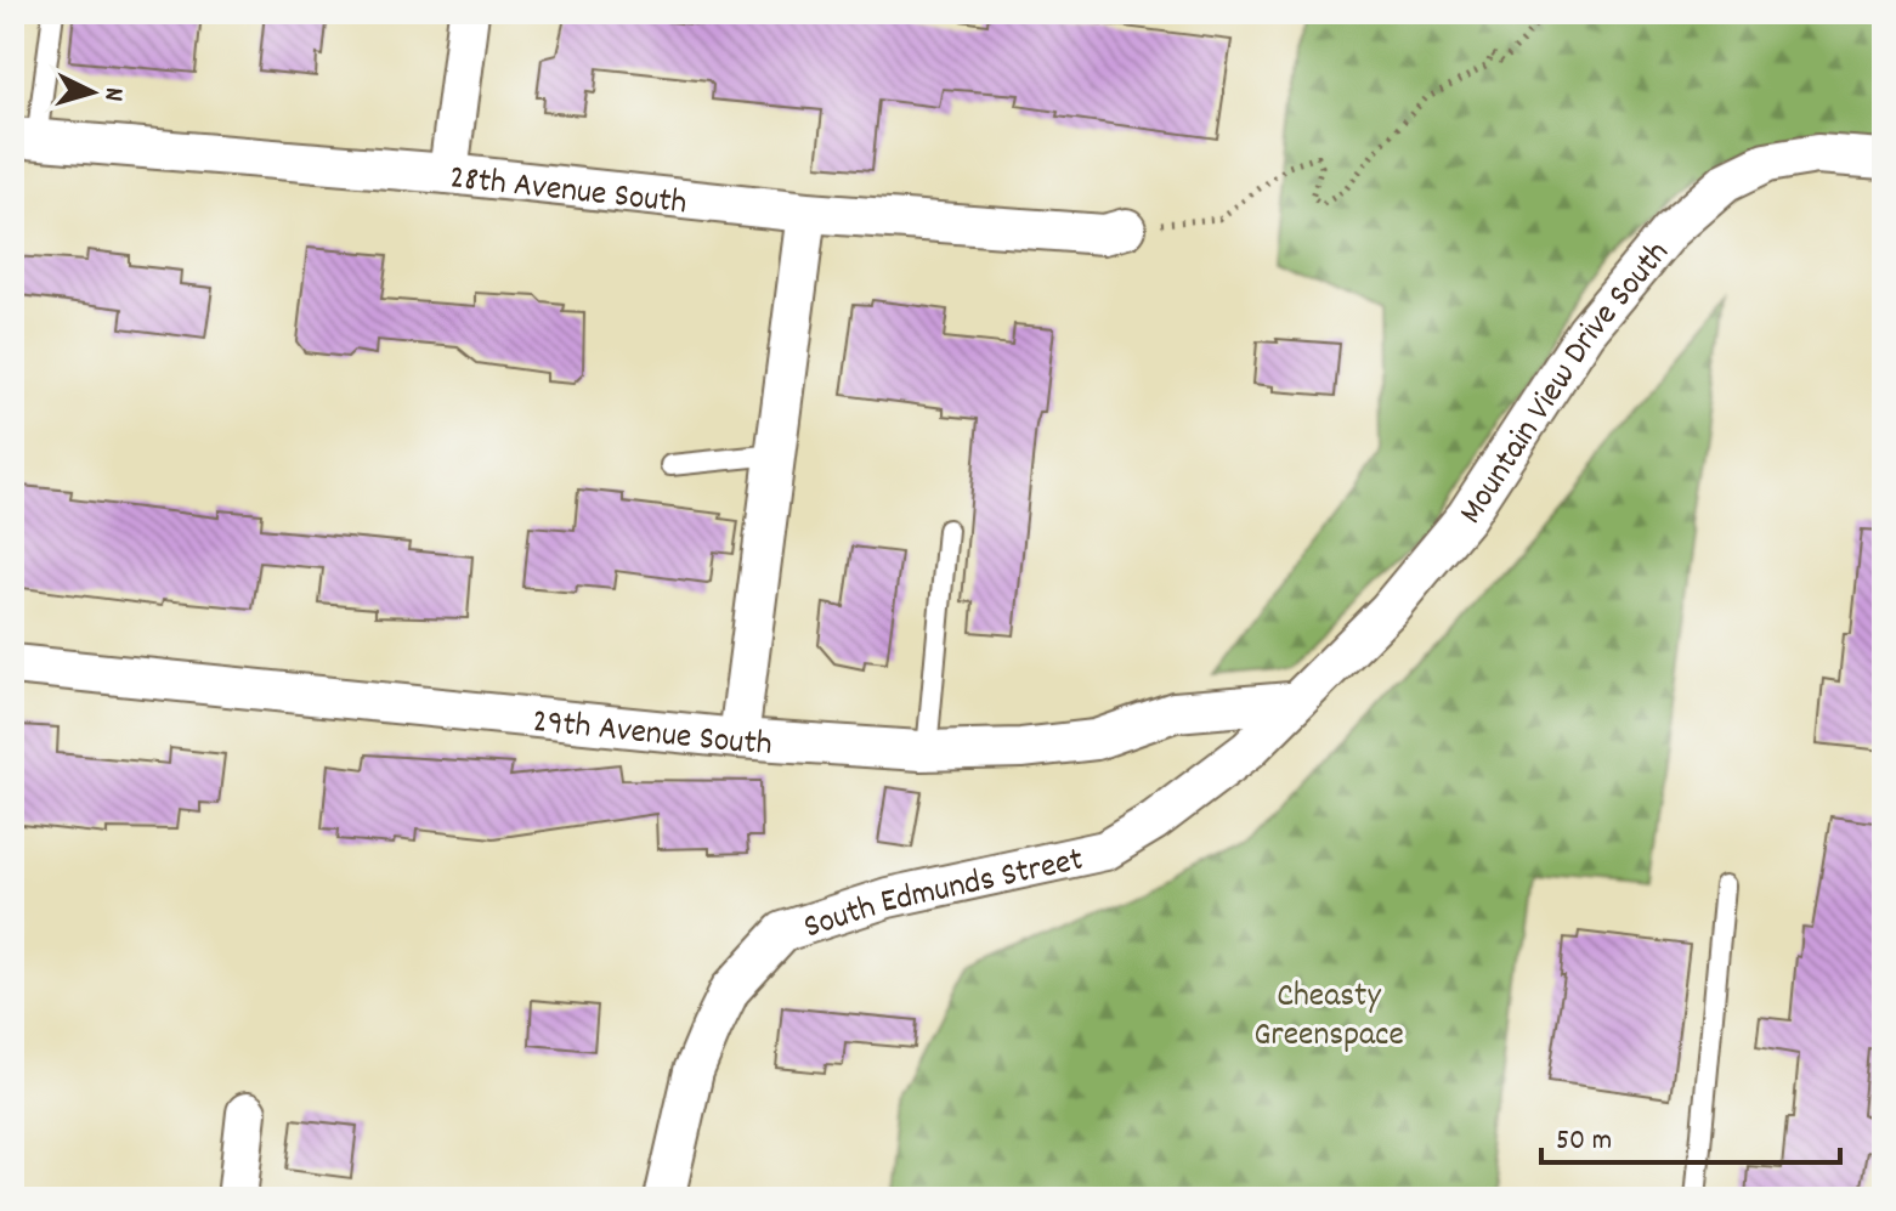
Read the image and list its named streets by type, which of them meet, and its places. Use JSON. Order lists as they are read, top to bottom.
{
  "streets": {
    "street": [
      "28th Avenue South",
      "Mountain View Drive South",
      "29th Avenue South",
      "South Edmunds Street"
    ]
  },
  "crossings": [
    ["Mountain View Drive South", "29th Avenue South"],
    ["Mountain View Drive South", "South Edmunds Street"],
    ["29th Avenue South", "South Edmunds Street"]
  ],
  "parks": ["Cheasty Greenspace"],
  "scale_bar": "50 m",
  "north": "right"
}
